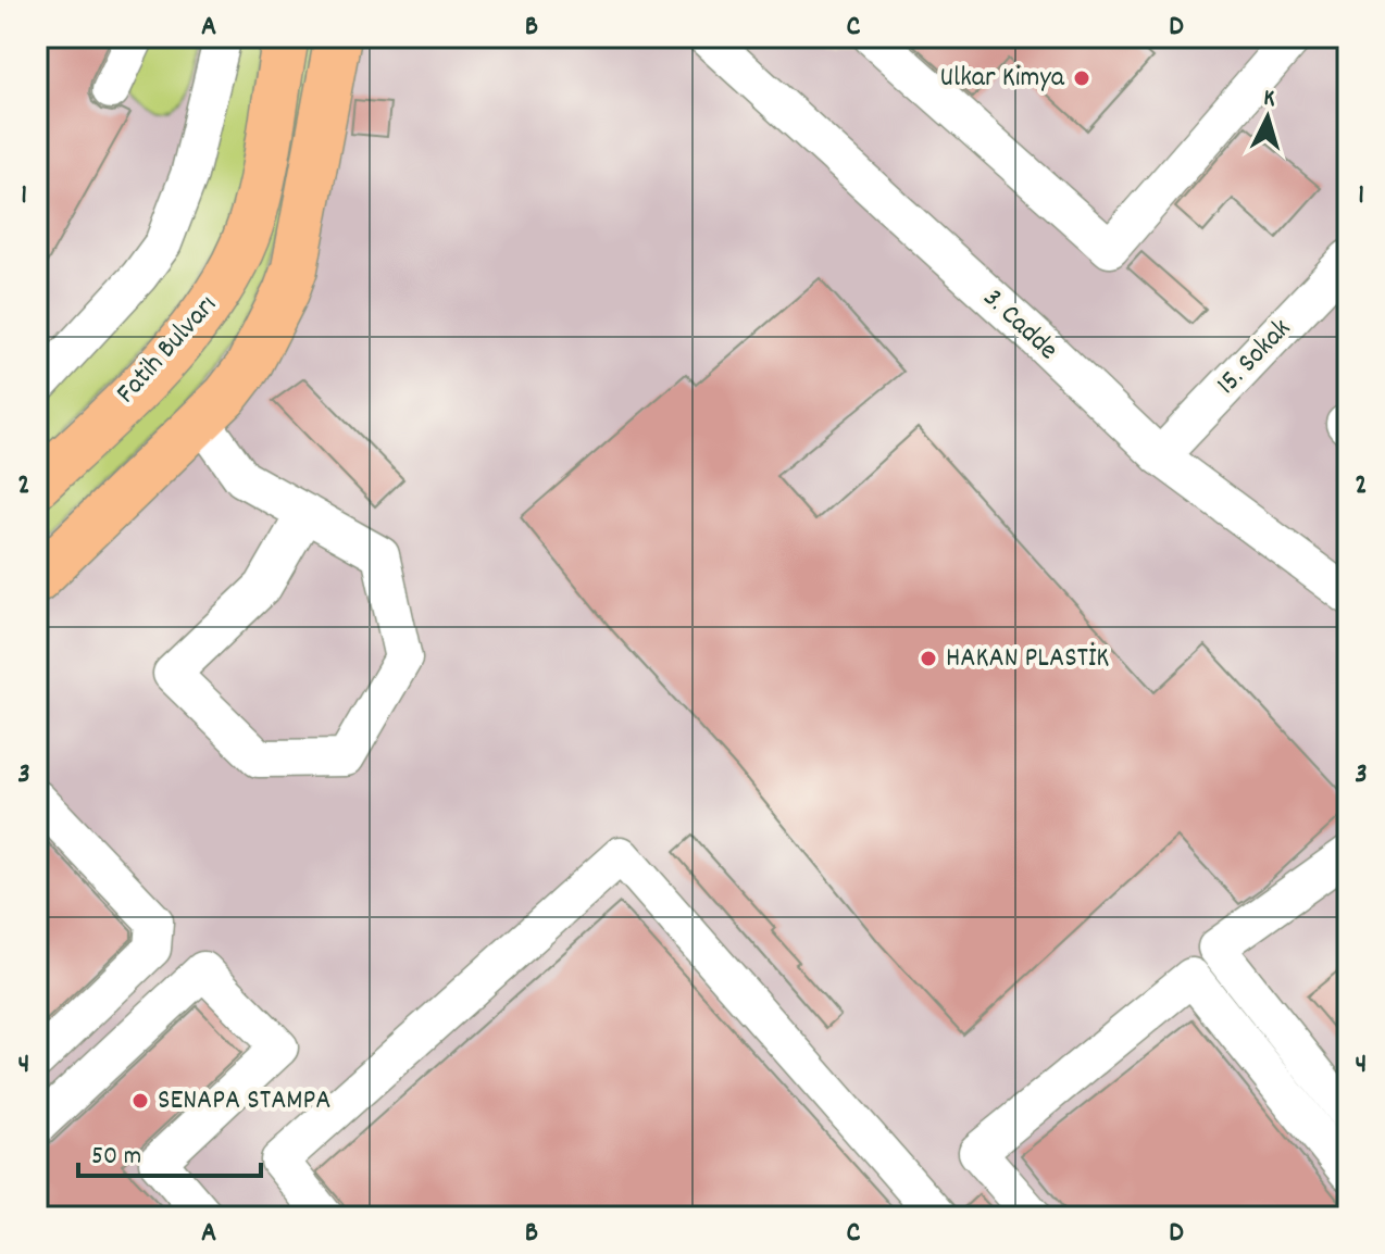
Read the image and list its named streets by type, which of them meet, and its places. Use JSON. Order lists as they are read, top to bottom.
{
  "streets": {
    "main road": ["Fatih Bulvarı"],
    "street": ["3. Cadde", "15. Sokak"]
  },
  "crossings": [
    ["3. Cadde", "15. Sokak"]
  ],
  "places": ["Ulkar Kimya", "HAKAN PLASTİK", "SENAPA STAMPA"],
  "scale_bar": "50 m",
  "north": "top",
  "grid": {
    "columns": [
      "A",
      "B",
      "C",
      "D"
    ],
    "rows": [
      "1",
      "2",
      "3",
      "4"
    ]
  }
}
